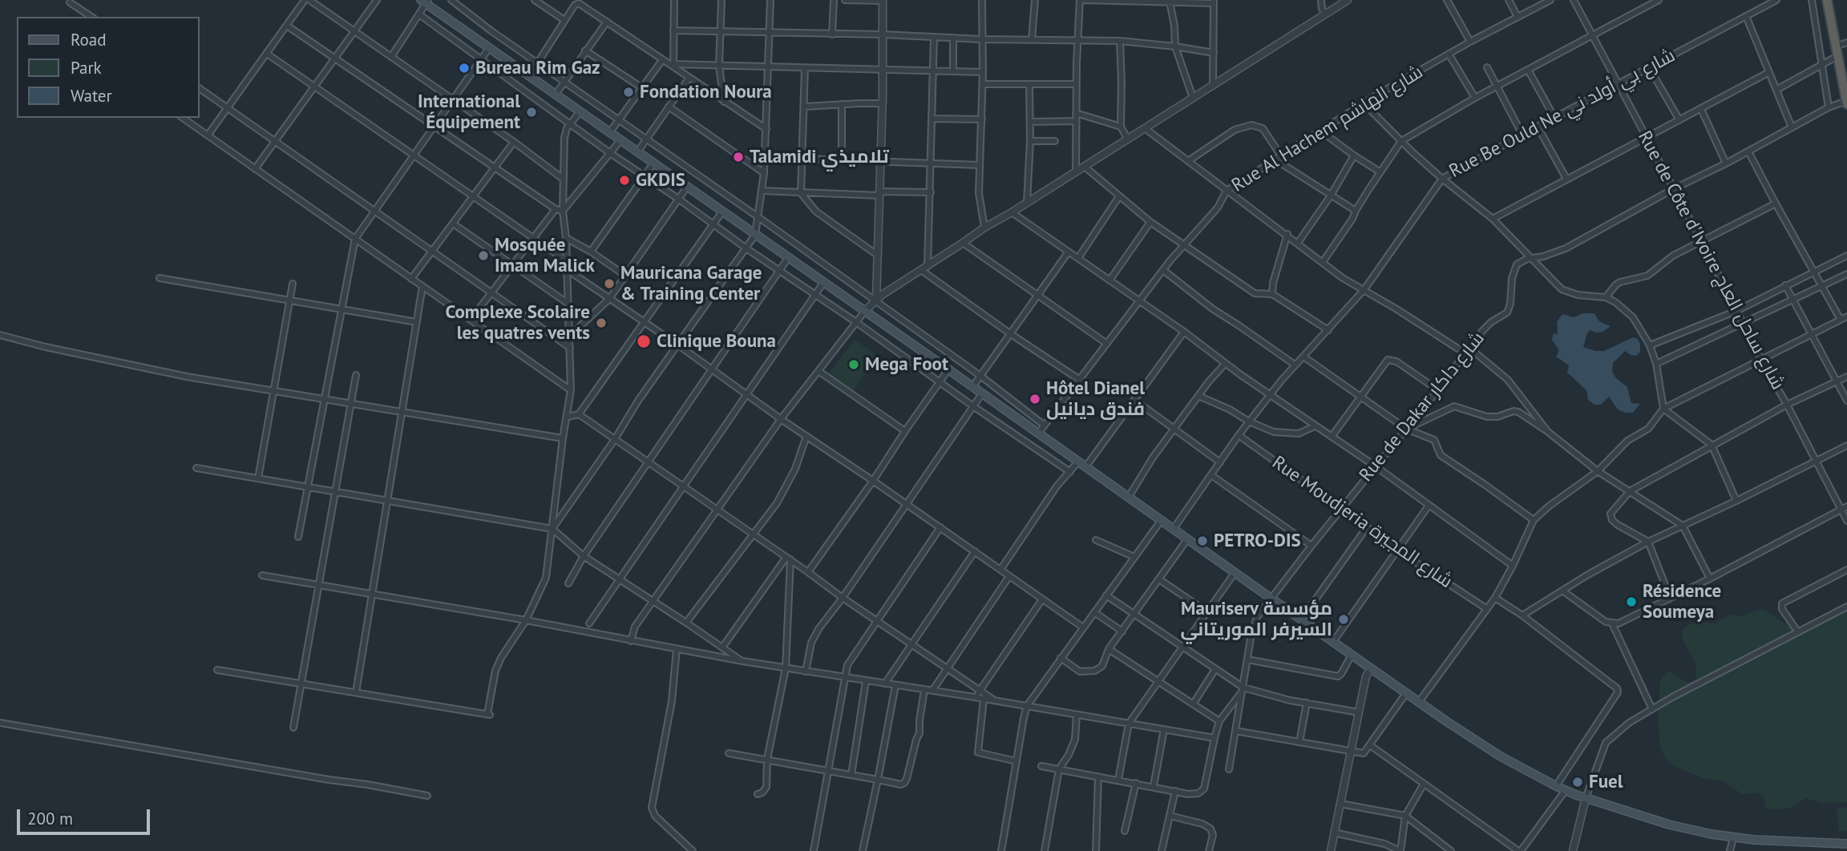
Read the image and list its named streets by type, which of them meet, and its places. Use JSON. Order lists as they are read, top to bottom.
{
  "streets": {
    "street": [
      "Rue Be Ould Ne شارع بي أولد ني",
      "Rue Al Hachem شارع الهاشم",
      "Rue de Côte d'Ivoire شارع ساحل العاج",
      "Rue de Dakar شارع داكار",
      "Rue Moudjeria شارع المجيرة"
    ]
  },
  "crossings": [
    ["Rue Be Ould Ne شارع بي أولد ني", "Rue de Côte d'Ivoire شارع ساحل العاج"],
    ["Rue Be Ould Ne شارع بي أولد ني", "Rue Moudjeria شارع المجيرة"],
    ["Rue de Côte d'Ivoire شارع ساحل العاج", "Rue de Dakar شارع داكار"],
    ["Rue de Dakar شارع داكار", "Rue Moudjeria شارع المجيرة"]
  ],
  "places": [
    "Bureau Rim Gaz",
    "Fondation Noura",
    "International Équipement",
    "Talamidi تلاميذي",
    "GKDIS",
    "Mosquée Imam Malick",
    "Mauricana Garage & Training Center",
    "Complexe Scolaire les quatres vents",
    "Clinique Bouna",
    "Mega Foot",
    "Hôtel Dianel فندق ديانيل",
    "PETRO-DIS",
    "Résidence Soumeya",
    "Mauriserv مؤسسة السيرفر الموريتاني",
    "Fuel"
  ],
  "legend": ["Road", "Park", "Water"],
  "scale_bar": "200 m"
}
